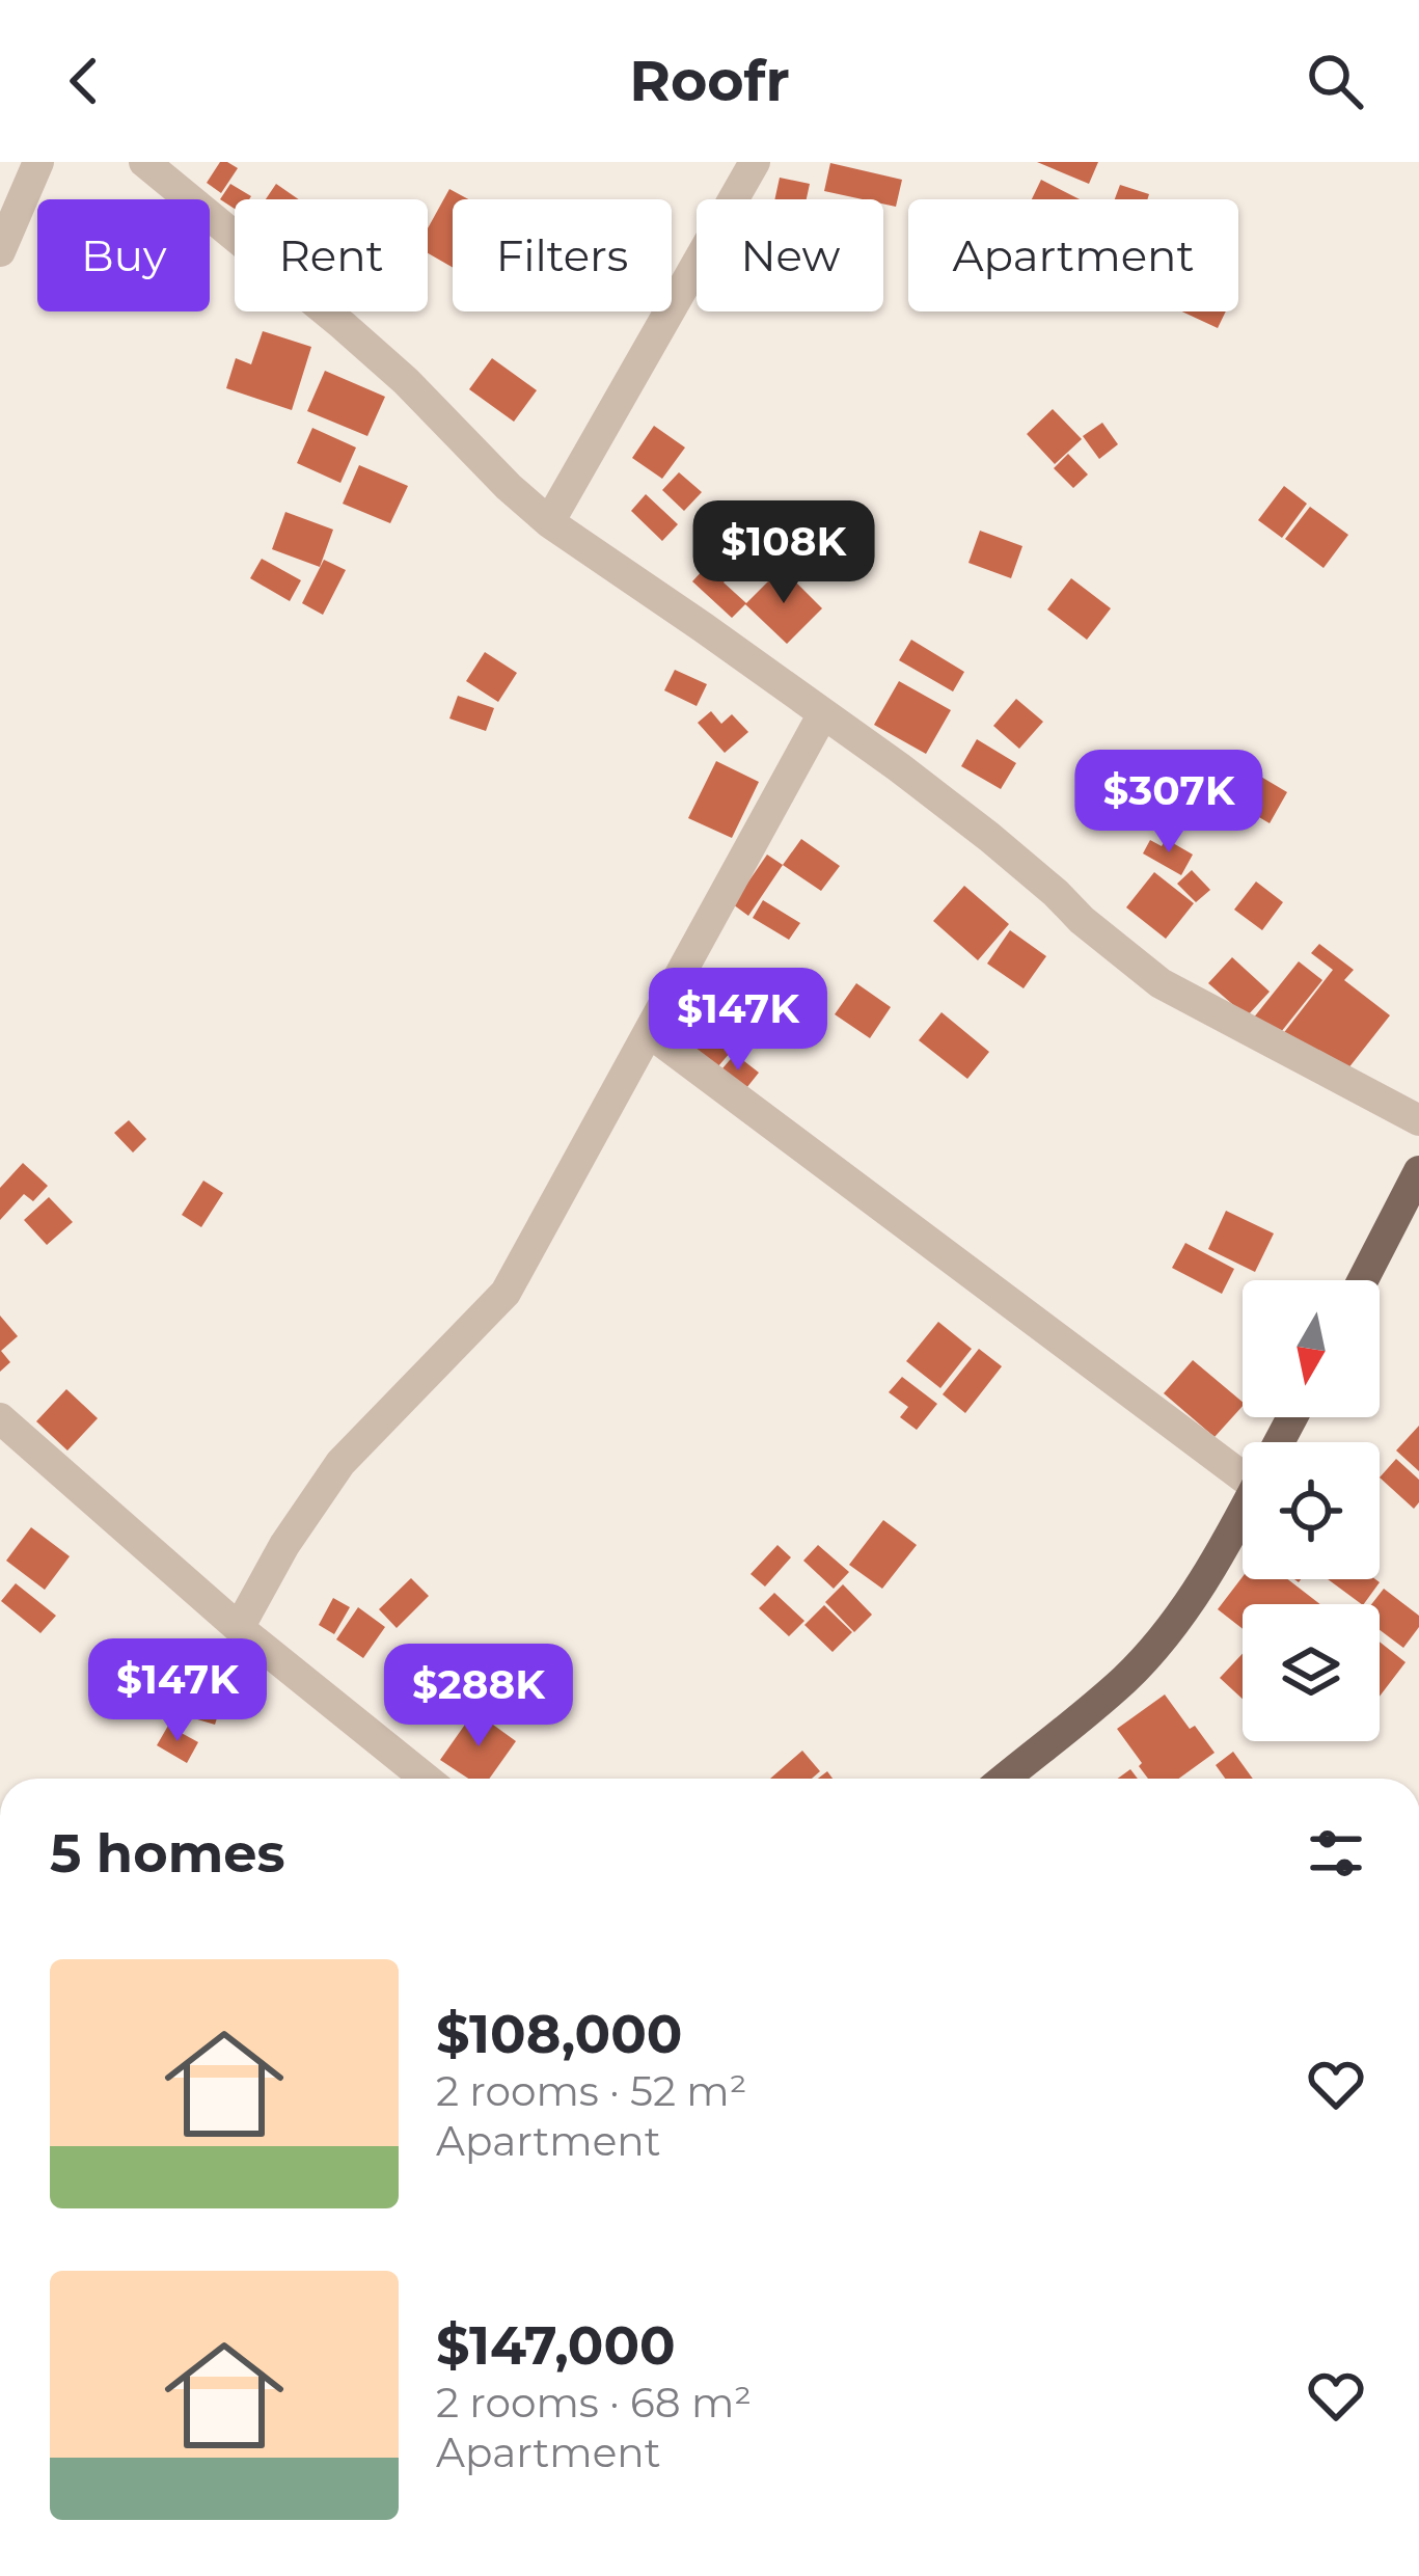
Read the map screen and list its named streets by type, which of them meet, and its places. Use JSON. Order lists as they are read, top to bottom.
{
  "north": "bottom",
  "page": {
    "header": "Roofr",
    "chip": [
      "Buy",
      "Rent",
      "Filters",
      "New",
      "Apartment"
    ],
    "price": [
      "$108K",
      "$307K",
      "$147K",
      "$147K",
      "$288K"
    ],
    "heading": "5 homes",
    "list": [
      {
        "name": "$108,000",
        "note": "2 rooms · 52 m² · Apartment"
      },
      {
        "name": "$147,000",
        "note": "2 rooms · 68 m² · Apartment"
      }
    ]
  }
}
